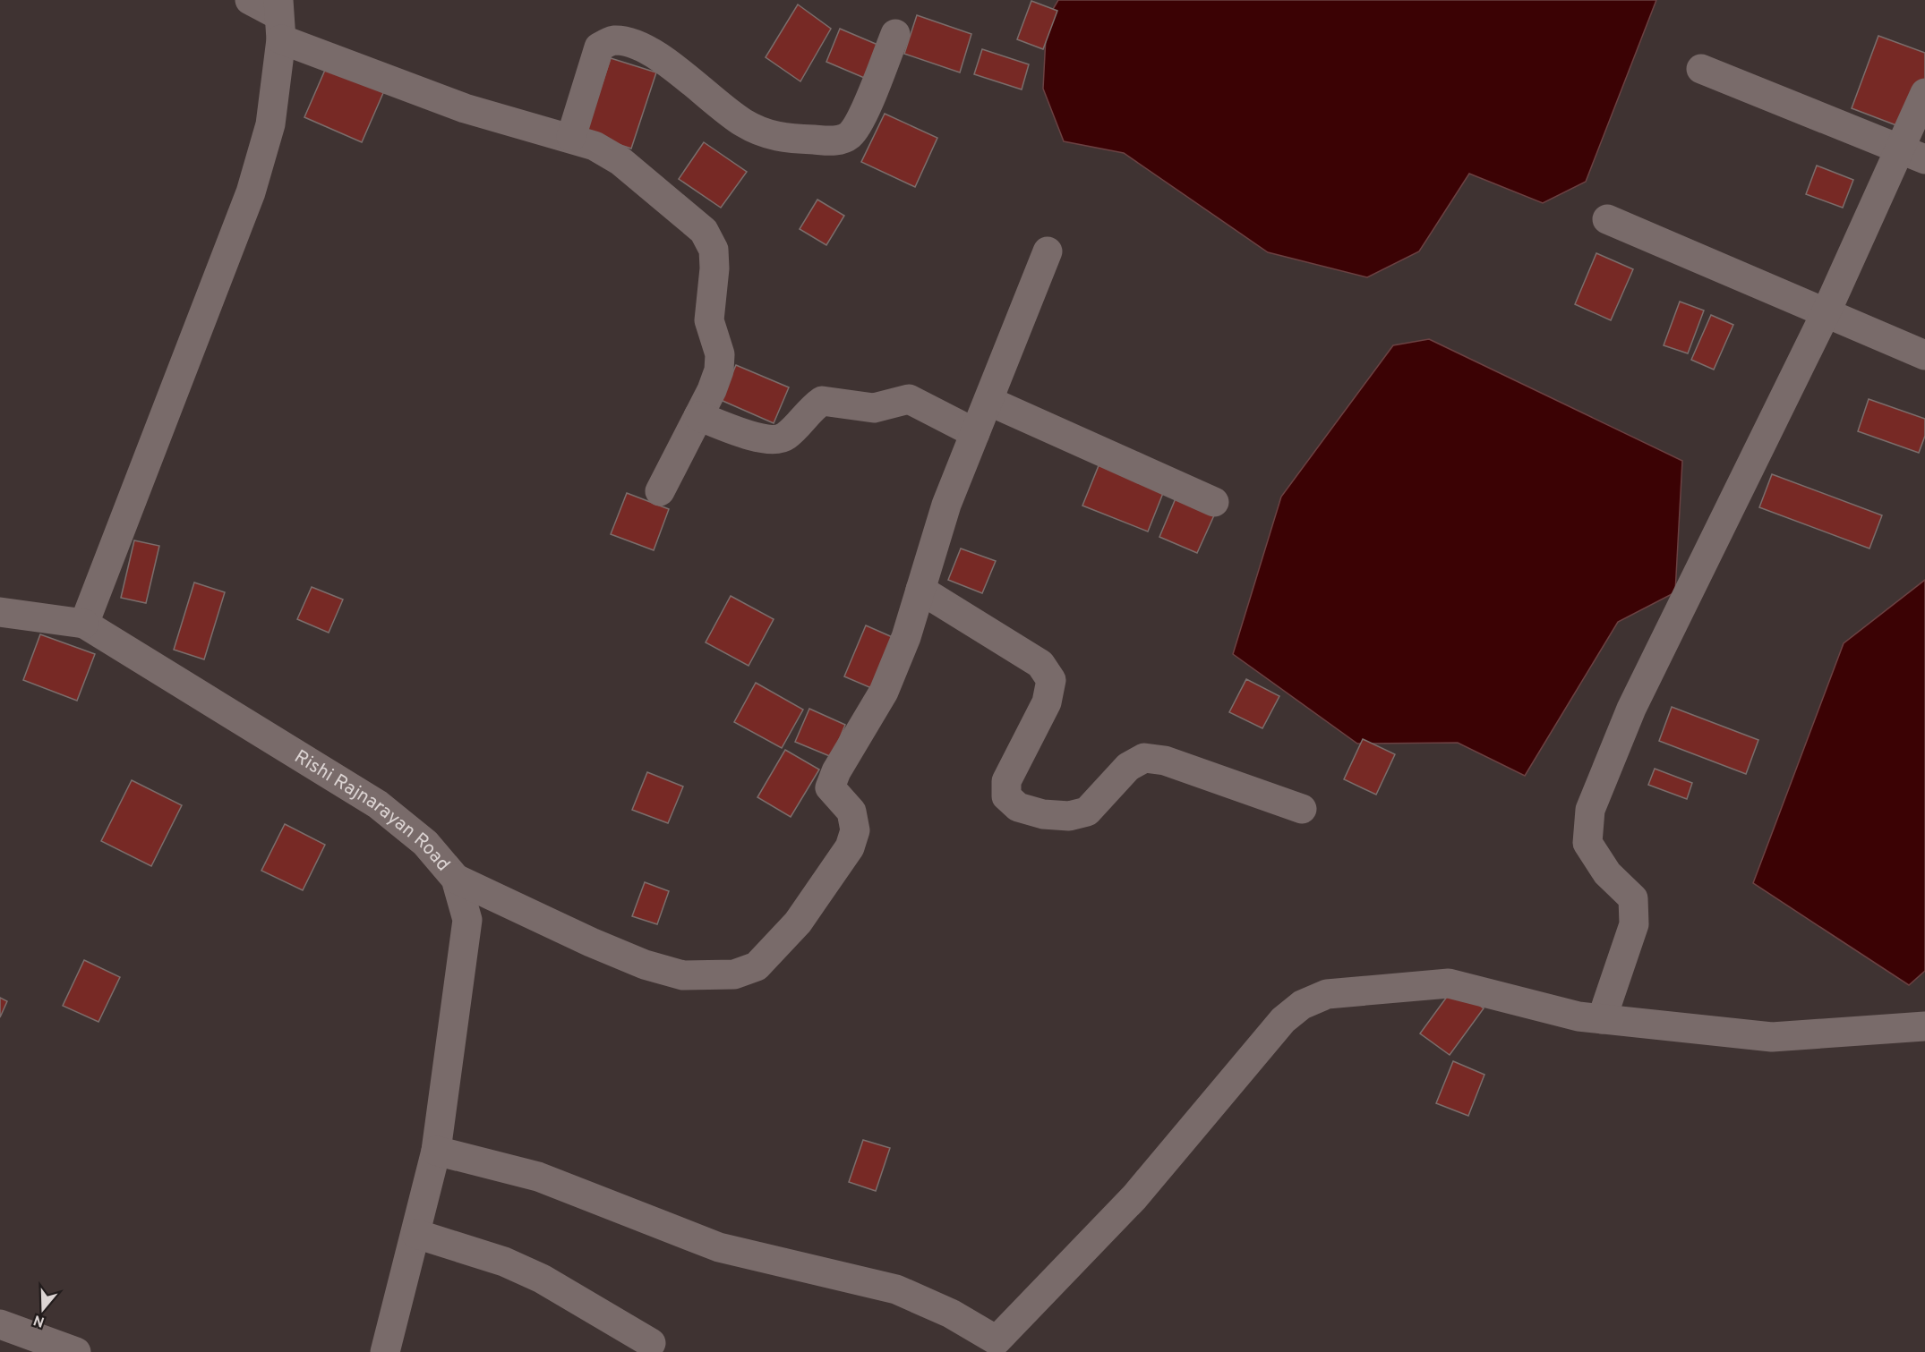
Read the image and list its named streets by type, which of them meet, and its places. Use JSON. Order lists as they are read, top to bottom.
{
  "streets": {
    "street": ["Rishi Rajnarayan Road"]
  },
  "north": "bottom"
}
